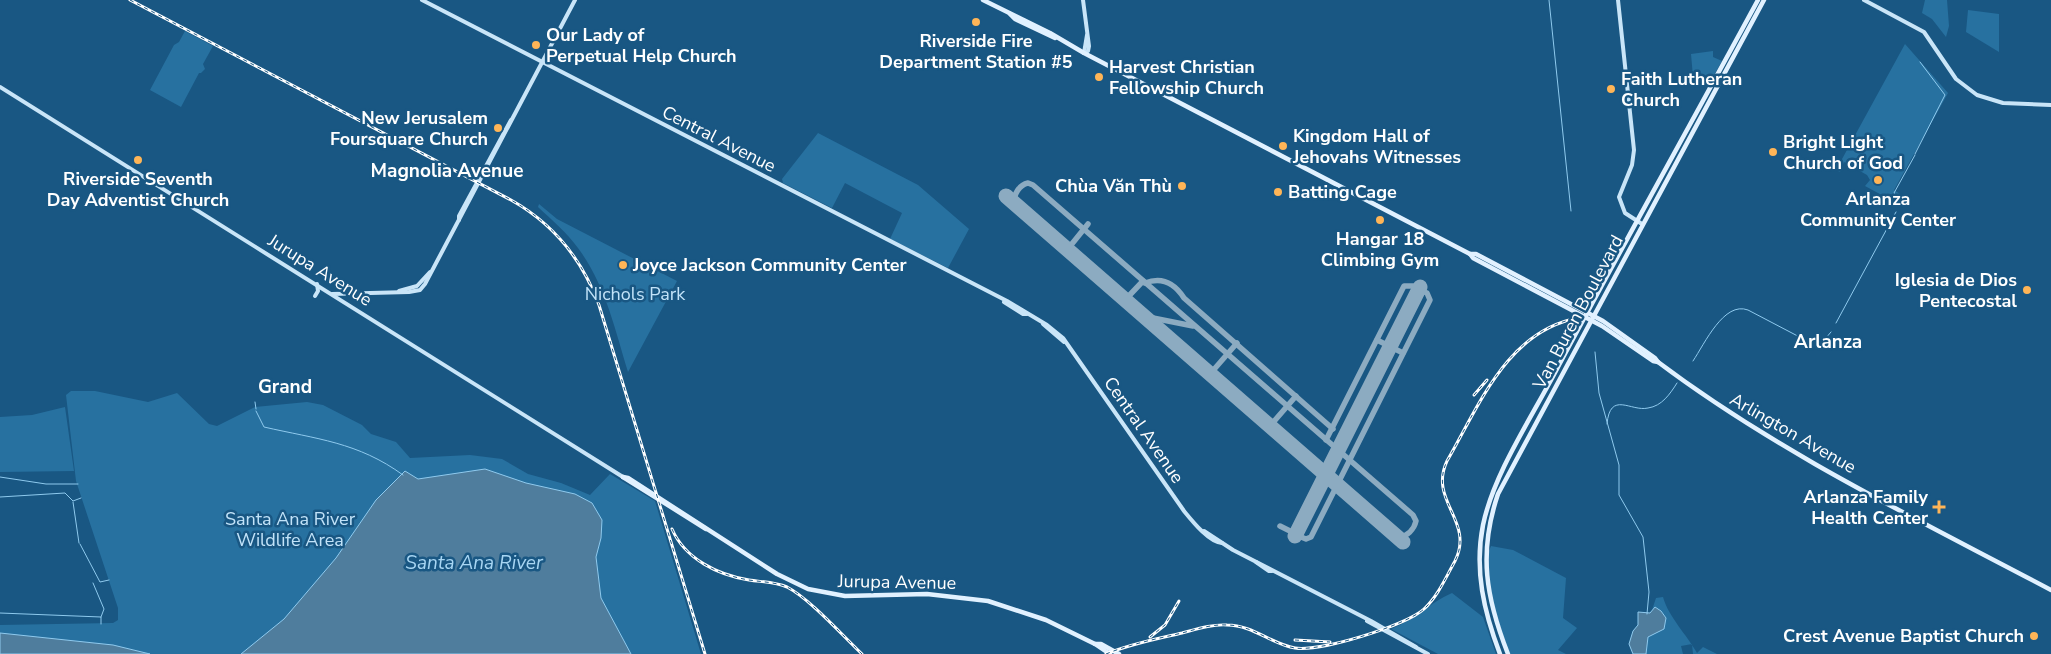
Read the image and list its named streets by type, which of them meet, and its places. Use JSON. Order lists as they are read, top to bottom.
{
  "streets": {
    "main road": [
      "Central Avenue",
      "Jurupa Avenue",
      "Van Buren Boulevard",
      "Arlington Avenue"
    ]
  },
  "crossings": [
    ["Van Buren Boulevard", "Arlington Avenue"]
  ],
  "districts": ["Magnolia Avenue", "Arlanza", "Grand"],
  "water": ["Santa Ana River"],
  "parks": ["Nichols Park", "Santa Ana River Wildlife Area"],
  "places": {
    "other": [
      "Riverside Fire Department Station #5",
      "Our Lady of Perpetual Help Church",
      "Harvest Christian Fellowship Church",
      "Faith Lutheran Church",
      "New Jerusalem Foursquare Church",
      "Kingdom Hall of Jehovahs Witnesses",
      "Bright Light Church of God",
      "Riverside Seventh Day Adventist Church",
      "Arlanza Community Center",
      "Chùa Văn Thù",
      "Batting Cage",
      "Hangar 18 Climbing Gym",
      "Joyce Jackson Community Center",
      "Iglesia de Dios Pentecostal",
      "Crest Avenue Baptist Church"
    ],
    "health": ["Arlanza Family Health Center"]
  }
}
